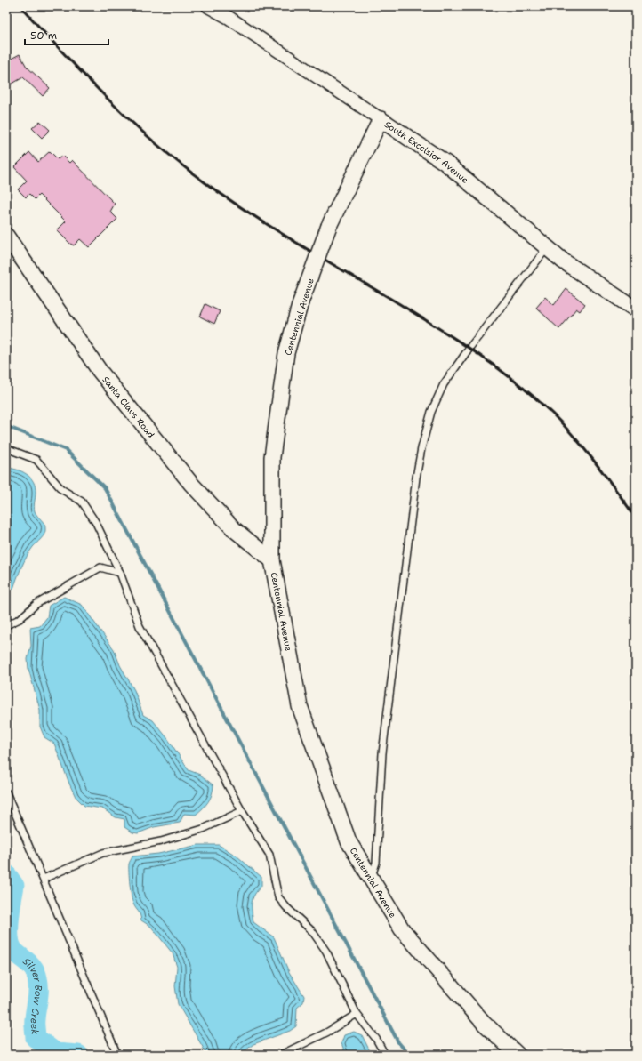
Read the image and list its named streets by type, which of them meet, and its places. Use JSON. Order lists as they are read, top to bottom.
{
  "streets": {
    "street": ["South Excelsior Avenue", "Centennial Avenue", "Santa Claus Road"]
  },
  "crossings": [
    ["South Excelsior Avenue", "Centennial Avenue"],
    ["Centennial Avenue", "Santa Claus Road"]
  ],
  "water": ["Silver Bow Creek"],
  "scale_bar": "50 m"
}
